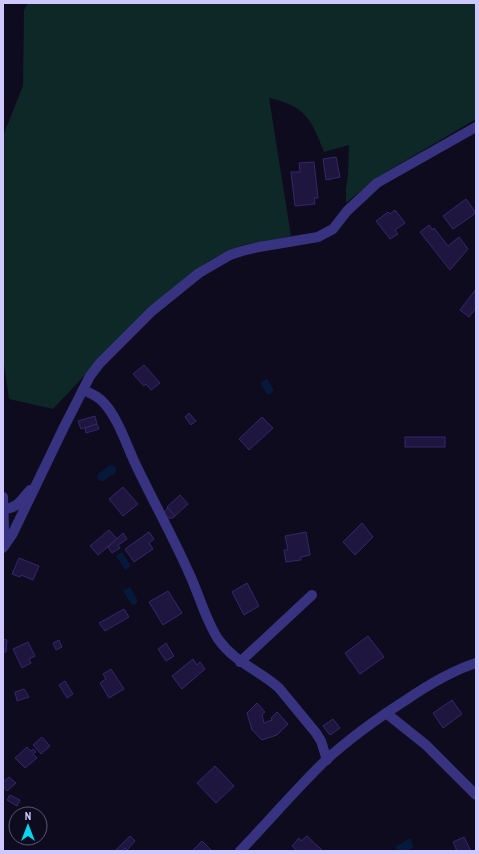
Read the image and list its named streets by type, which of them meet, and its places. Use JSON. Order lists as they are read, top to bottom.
{
  "north": "top"
}
